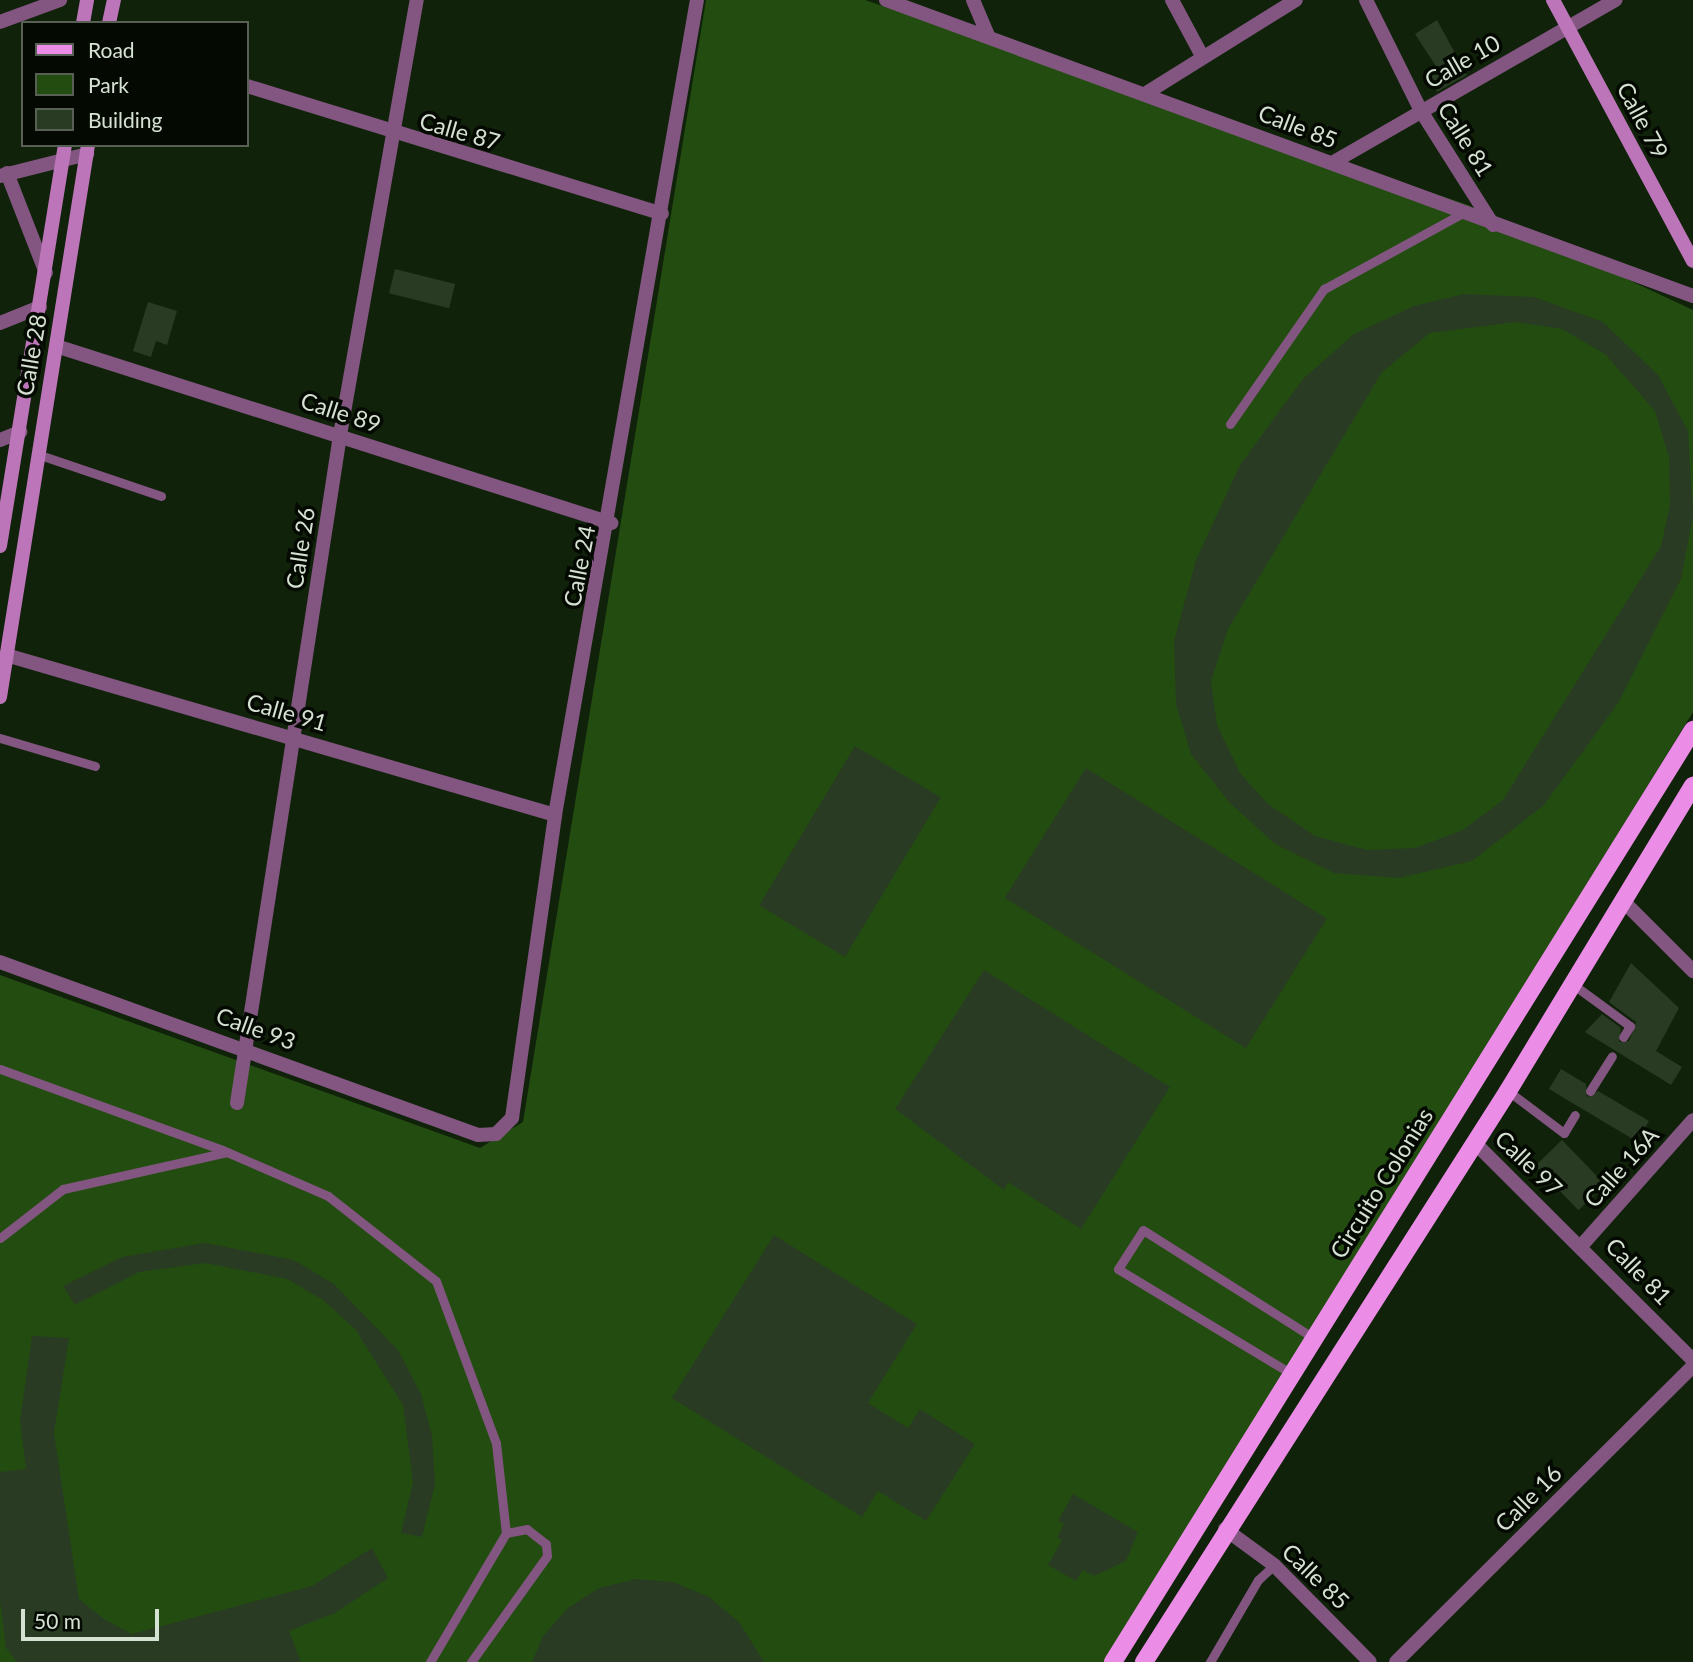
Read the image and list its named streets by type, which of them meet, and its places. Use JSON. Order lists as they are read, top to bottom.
{
  "streets": {
    "main road": ["Circuito Colonias"],
    "street": [
      "Calle 10",
      "Calle 79",
      "Calle 85",
      "Calle 87",
      "Calle 81",
      "Calle 28",
      "Calle 89",
      "Calle 26",
      "Calle 24",
      "Calle 91",
      "Calle 93",
      "Calle 97",
      "Calle 16A",
      "Calle 16"
    ]
  },
  "crossings": [
    ["Calle 10", "Calle 79"],
    ["Calle 10", "Calle 85"],
    ["Calle 10", "Calle 81"],
    ["Calle 85", "Calle 81"],
    ["Calle 87", "Calle 26"],
    ["Calle 87", "Calle 24"],
    ["Calle 81", "Calle 97"],
    ["Calle 81", "Calle 16A"],
    ["Calle 28", "Calle 89"],
    ["Calle 28", "Calle 91"],
    ["Calle 89", "Calle 26"],
    ["Calle 89", "Calle 24"],
    ["Calle 26", "Calle 91"],
    ["Calle 26", "Calle 93"],
    ["Calle 24", "Calle 91"],
    ["Calle 24", "Calle 93"],
    ["Calle 97", "Calle 16A"]
  ],
  "legend": ["Road", "Park", "Building"],
  "scale_bar": "50 m"
}
